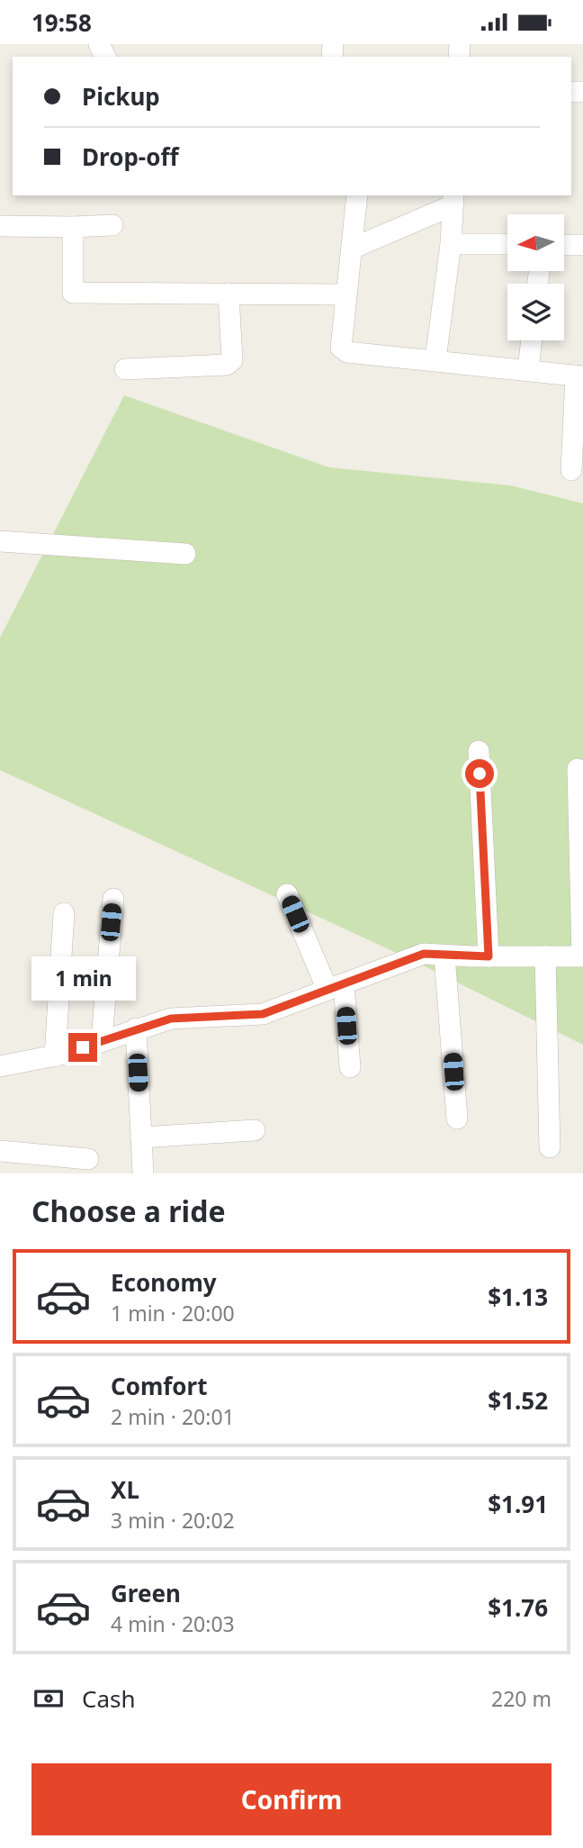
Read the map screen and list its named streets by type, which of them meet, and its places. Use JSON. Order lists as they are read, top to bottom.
{
  "north": "left",
  "page": {
    "status": "19:58",
    "banner": ["Pickup", "Drop-off"],
    "bubble": "1 min",
    "heading": "Choose a ride",
    "list": [
      {
        "name": "Economy",
        "note": "1 min · 20:00",
        "value": "$1.13"
      },
      {
        "name": "Comfort",
        "note": "2 min · 20:01",
        "value": "$1.52"
      },
      {
        "name": "XL",
        "note": "3 min · 20:02",
        "value": "$1.91"
      },
      {
        "name": "Green",
        "note": "4 min · 20:03",
        "value": "$1.76"
      }
    ],
    "pay": ["Cash", "220 m"],
    "buttons": "Confirm"
  }
}
